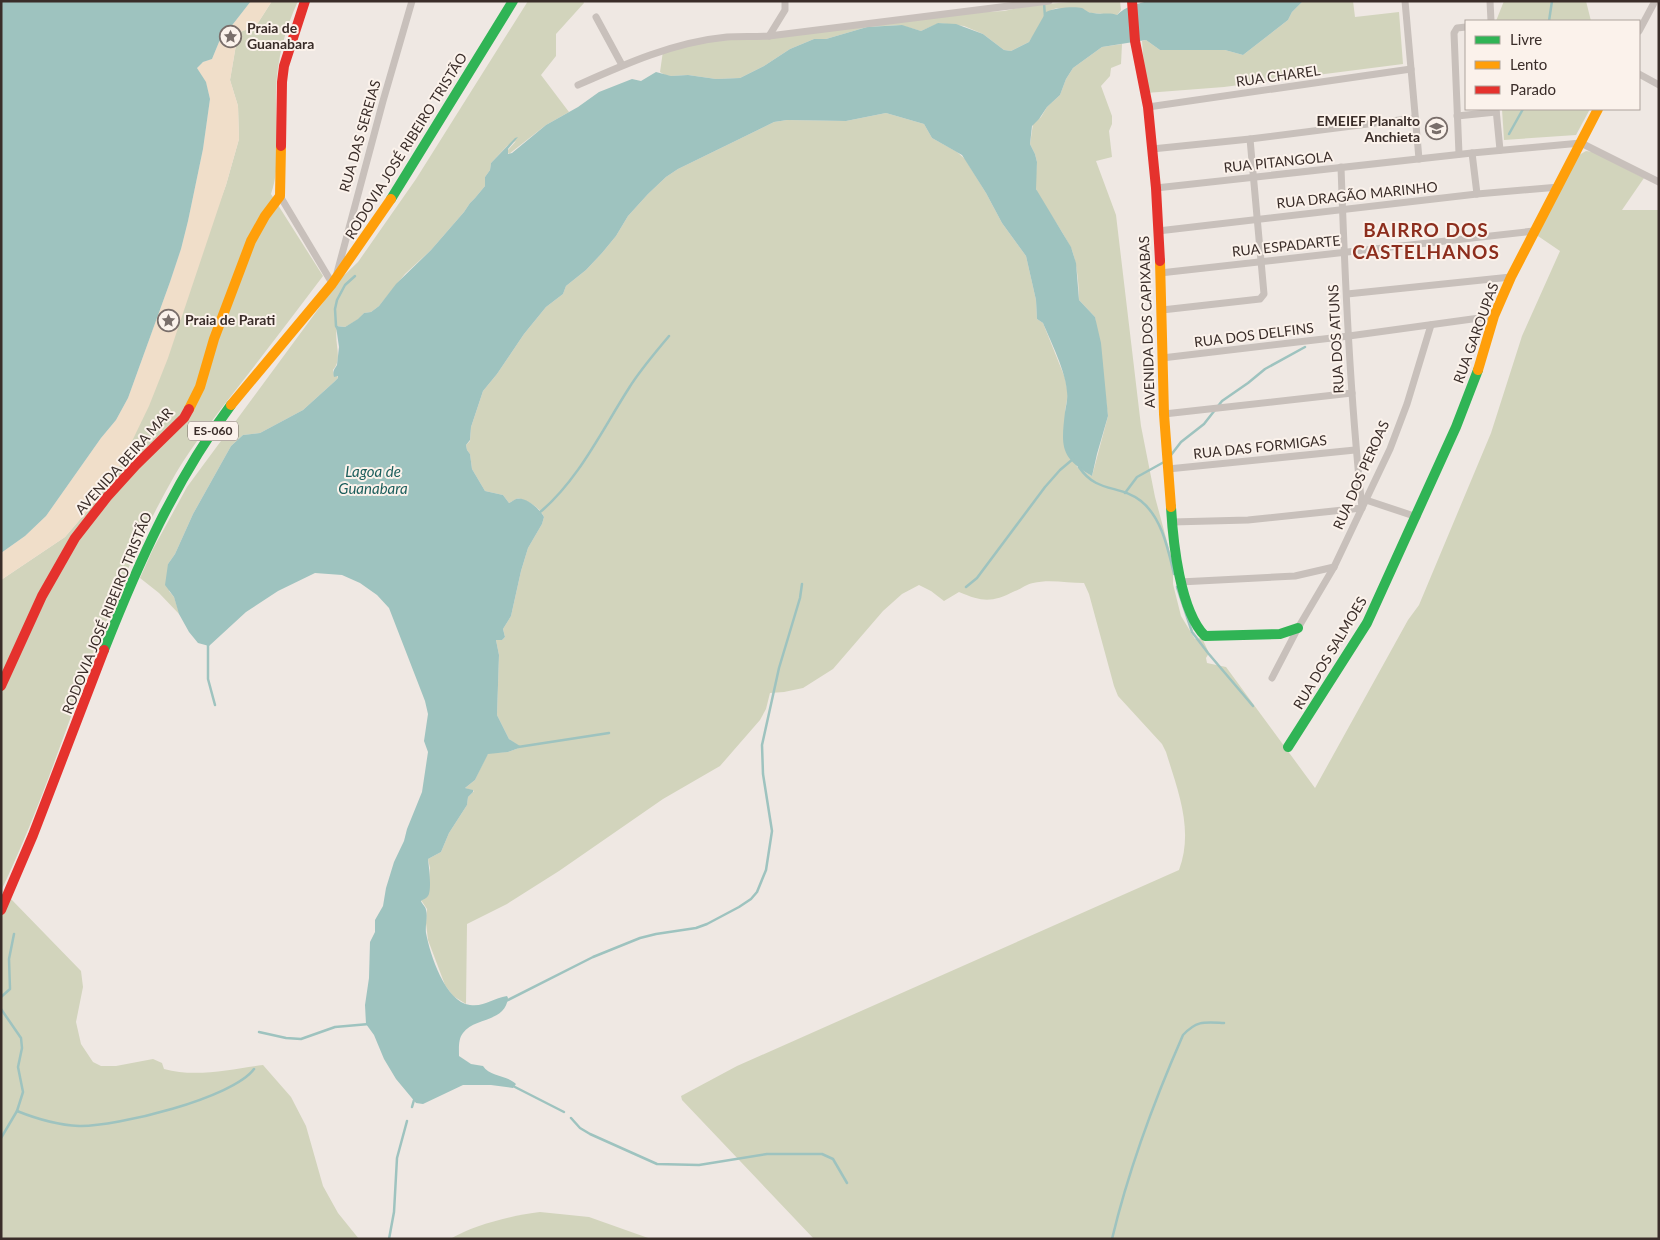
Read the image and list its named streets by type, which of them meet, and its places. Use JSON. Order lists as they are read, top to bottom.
{
  "streets": {
    "street": [
      "RUA CHAREL",
      "RUA DAS SEREIAS",
      "RODOVIA JOSÉ RIBEIRO TRISTÃO",
      "RUA PITANGOLA",
      "RUA DRAGÃO MARINHO",
      "RUA ESPADARTE",
      "AVENIDA DOS CAPIXABAS",
      "RUA GAROUPAS",
      "RUA DOS DELFINS",
      "RUA DOS ATUNS",
      "ES-060",
      "RUA DAS FORMIGAS",
      "AVENIDA BEIRA MAR",
      "RUA DOS PEROAS",
      "RUA DOS SALMOES"
    ]
  },
  "crossings": [
    ["RUA CHAREL", "AVENIDA DOS CAPIXABAS"],
    ["RUA DAS SEREIAS", "RODOVIA JOSÉ RIBEIRO TRISTÃO"],
    ["RUA PITANGOLA", "AVENIDA DOS CAPIXABAS"],
    ["RUA PITANGOLA", "RUA GAROUPAS"],
    ["RUA PITANGOLA", "RUA DOS ATUNS"],
    ["RUA DRAGÃO MARINHO", "AVENIDA DOS CAPIXABAS"],
    ["RUA DRAGÃO MARINHO", "RUA GAROUPAS"],
    ["RUA DRAGÃO MARINHO", "RUA DOS ATUNS"],
    ["RUA ESPADARTE", "AVENIDA DOS CAPIXABAS"],
    ["RUA ESPADARTE", "RUA GAROUPAS"],
    ["RUA ESPADARTE", "RUA DOS ATUNS"],
    ["AVENIDA DOS CAPIXABAS", "RUA DOS DELFINS"],
    ["AVENIDA DOS CAPIXABAS", "RUA DAS FORMIGAS"],
    ["AVENIDA DOS CAPIXABAS", "RUA DOS PEROAS"],
    ["RUA GAROUPAS", "RUA DOS DELFINS"],
    ["RUA GAROUPAS", "RUA DOS SALMOES"],
    ["RUA DOS DELFINS", "RUA DOS ATUNS"],
    ["RUA DOS DELFINS", "RUA DOS PEROAS"],
    ["RUA DOS ATUNS", "RUA DAS FORMIGAS"],
    ["RUA DOS ATUNS", "RUA DOS PEROAS"]
  ],
  "districts": ["BAIRRO DOS CASTELHANOS"],
  "water": ["Lagoa de Guanabara"],
  "places": {
    "place": ["Praia de Guanabara", "Praia de Parati"],
    "school or university": ["EMEIEF Planalto Anchieta"]
  },
  "legend": ["Livre", "Lento", "Parado"]
}
